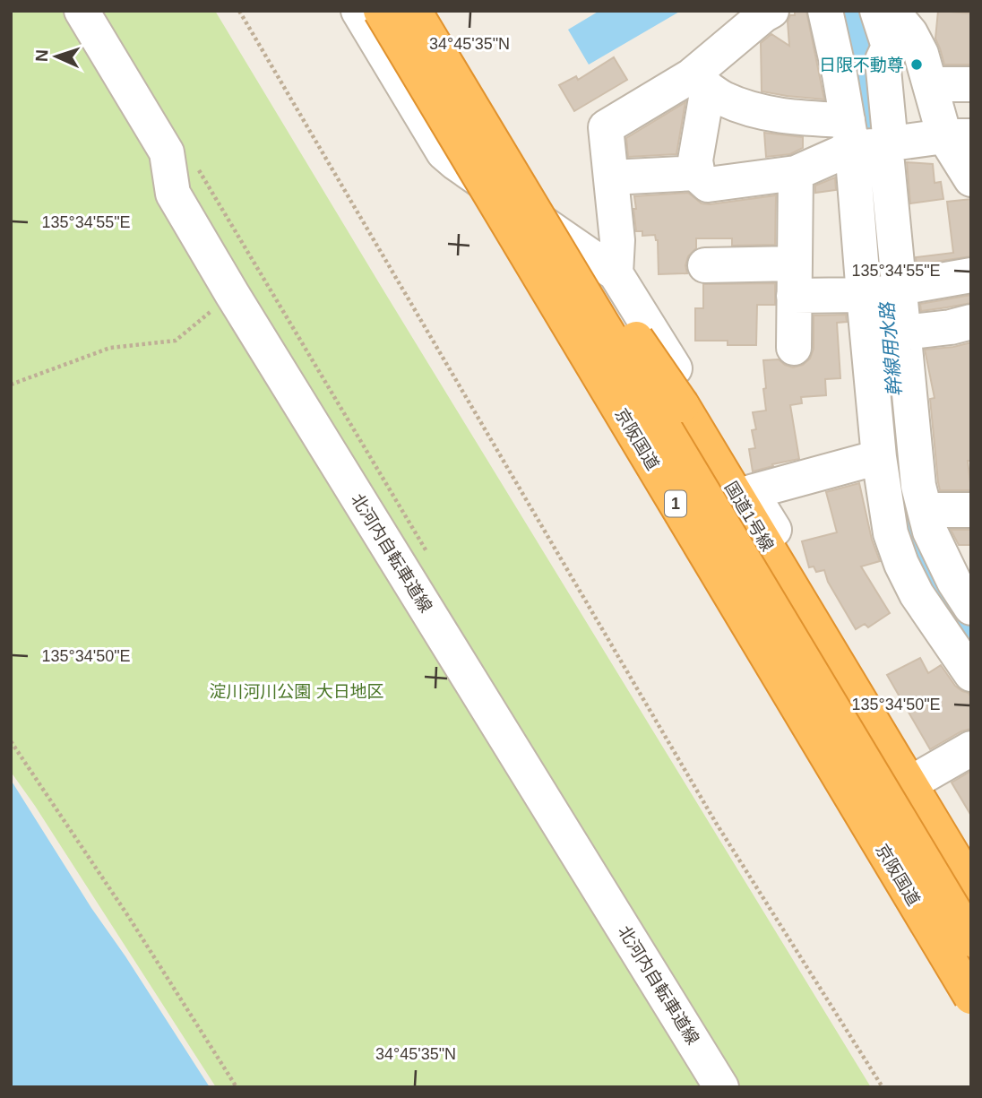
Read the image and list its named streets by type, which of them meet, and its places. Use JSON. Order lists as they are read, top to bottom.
{
  "streets": {
    "highway": ["京阪国道", "1", "国道1号線"],
    "street": ["北河内自転車道線"]
  },
  "crossings": [
    ["京阪国道", "国道1号線"]
  ],
  "water": ["幹線用水路"],
  "parks": ["淀川河川公園 大日地区"],
  "places": ["日限不動尊"],
  "north": "left",
  "coordinates": ["34°45'35\"N", "135°34'55\"E", "135°34'50\"E"]
}
